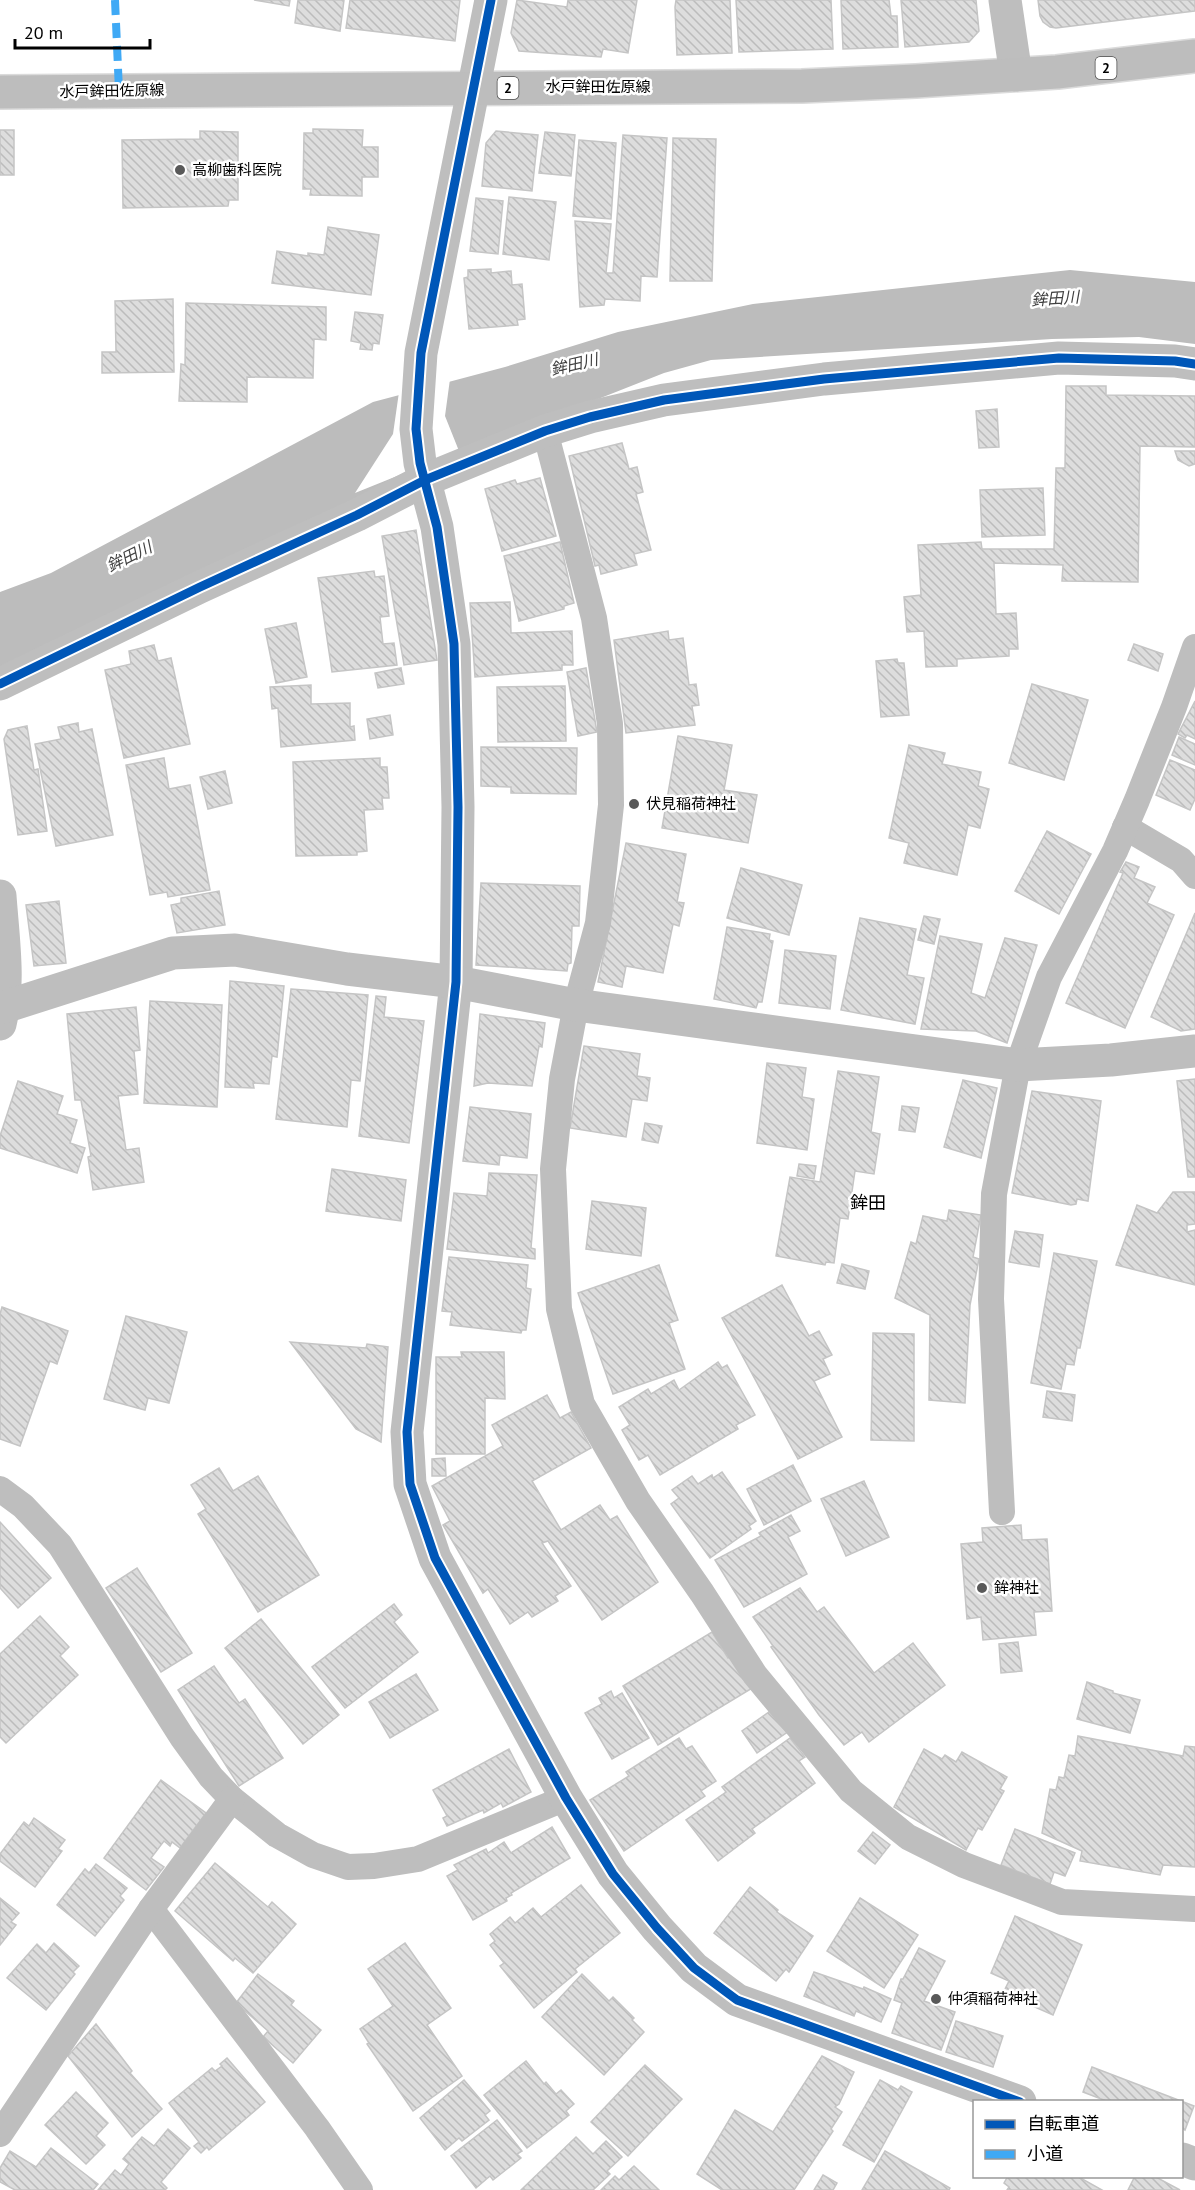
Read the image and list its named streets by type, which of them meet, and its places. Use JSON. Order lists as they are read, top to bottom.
{
  "streets": {
    "main road": ["2", "水戸鉾田佐原線"]
  },
  "districts": ["鉾田"],
  "water": ["鉾田川"],
  "places": [
    "高柳歯科医院",
    "伏見稲荷神社",
    "鉾神社",
    "仲須稲荷神社"
  ],
  "legend": ["自転車道", "小道"],
  "scale_bar": "20 m"
}
